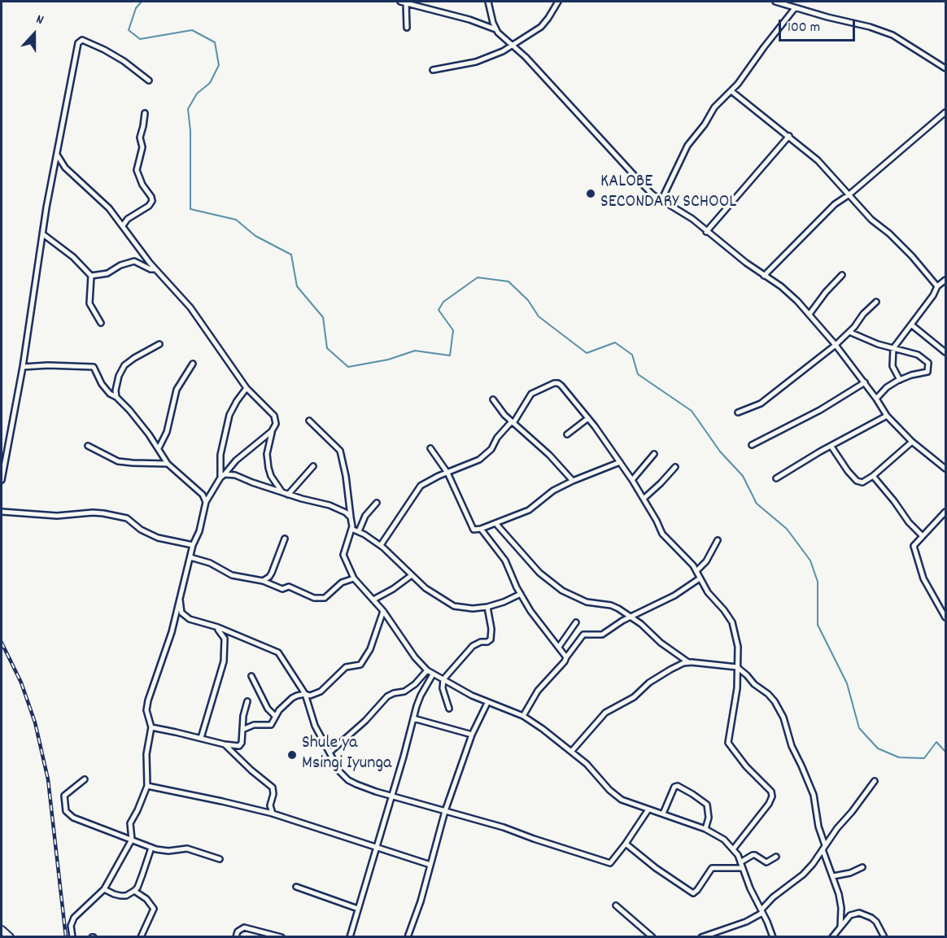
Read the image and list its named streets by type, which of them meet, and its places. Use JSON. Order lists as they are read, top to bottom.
{
  "places": ["KALOBE SECONDARY SCHOOL", "Shule ya Msingi Iyunga"],
  "scale_bar": "100 m",
  "north": "top"
}
